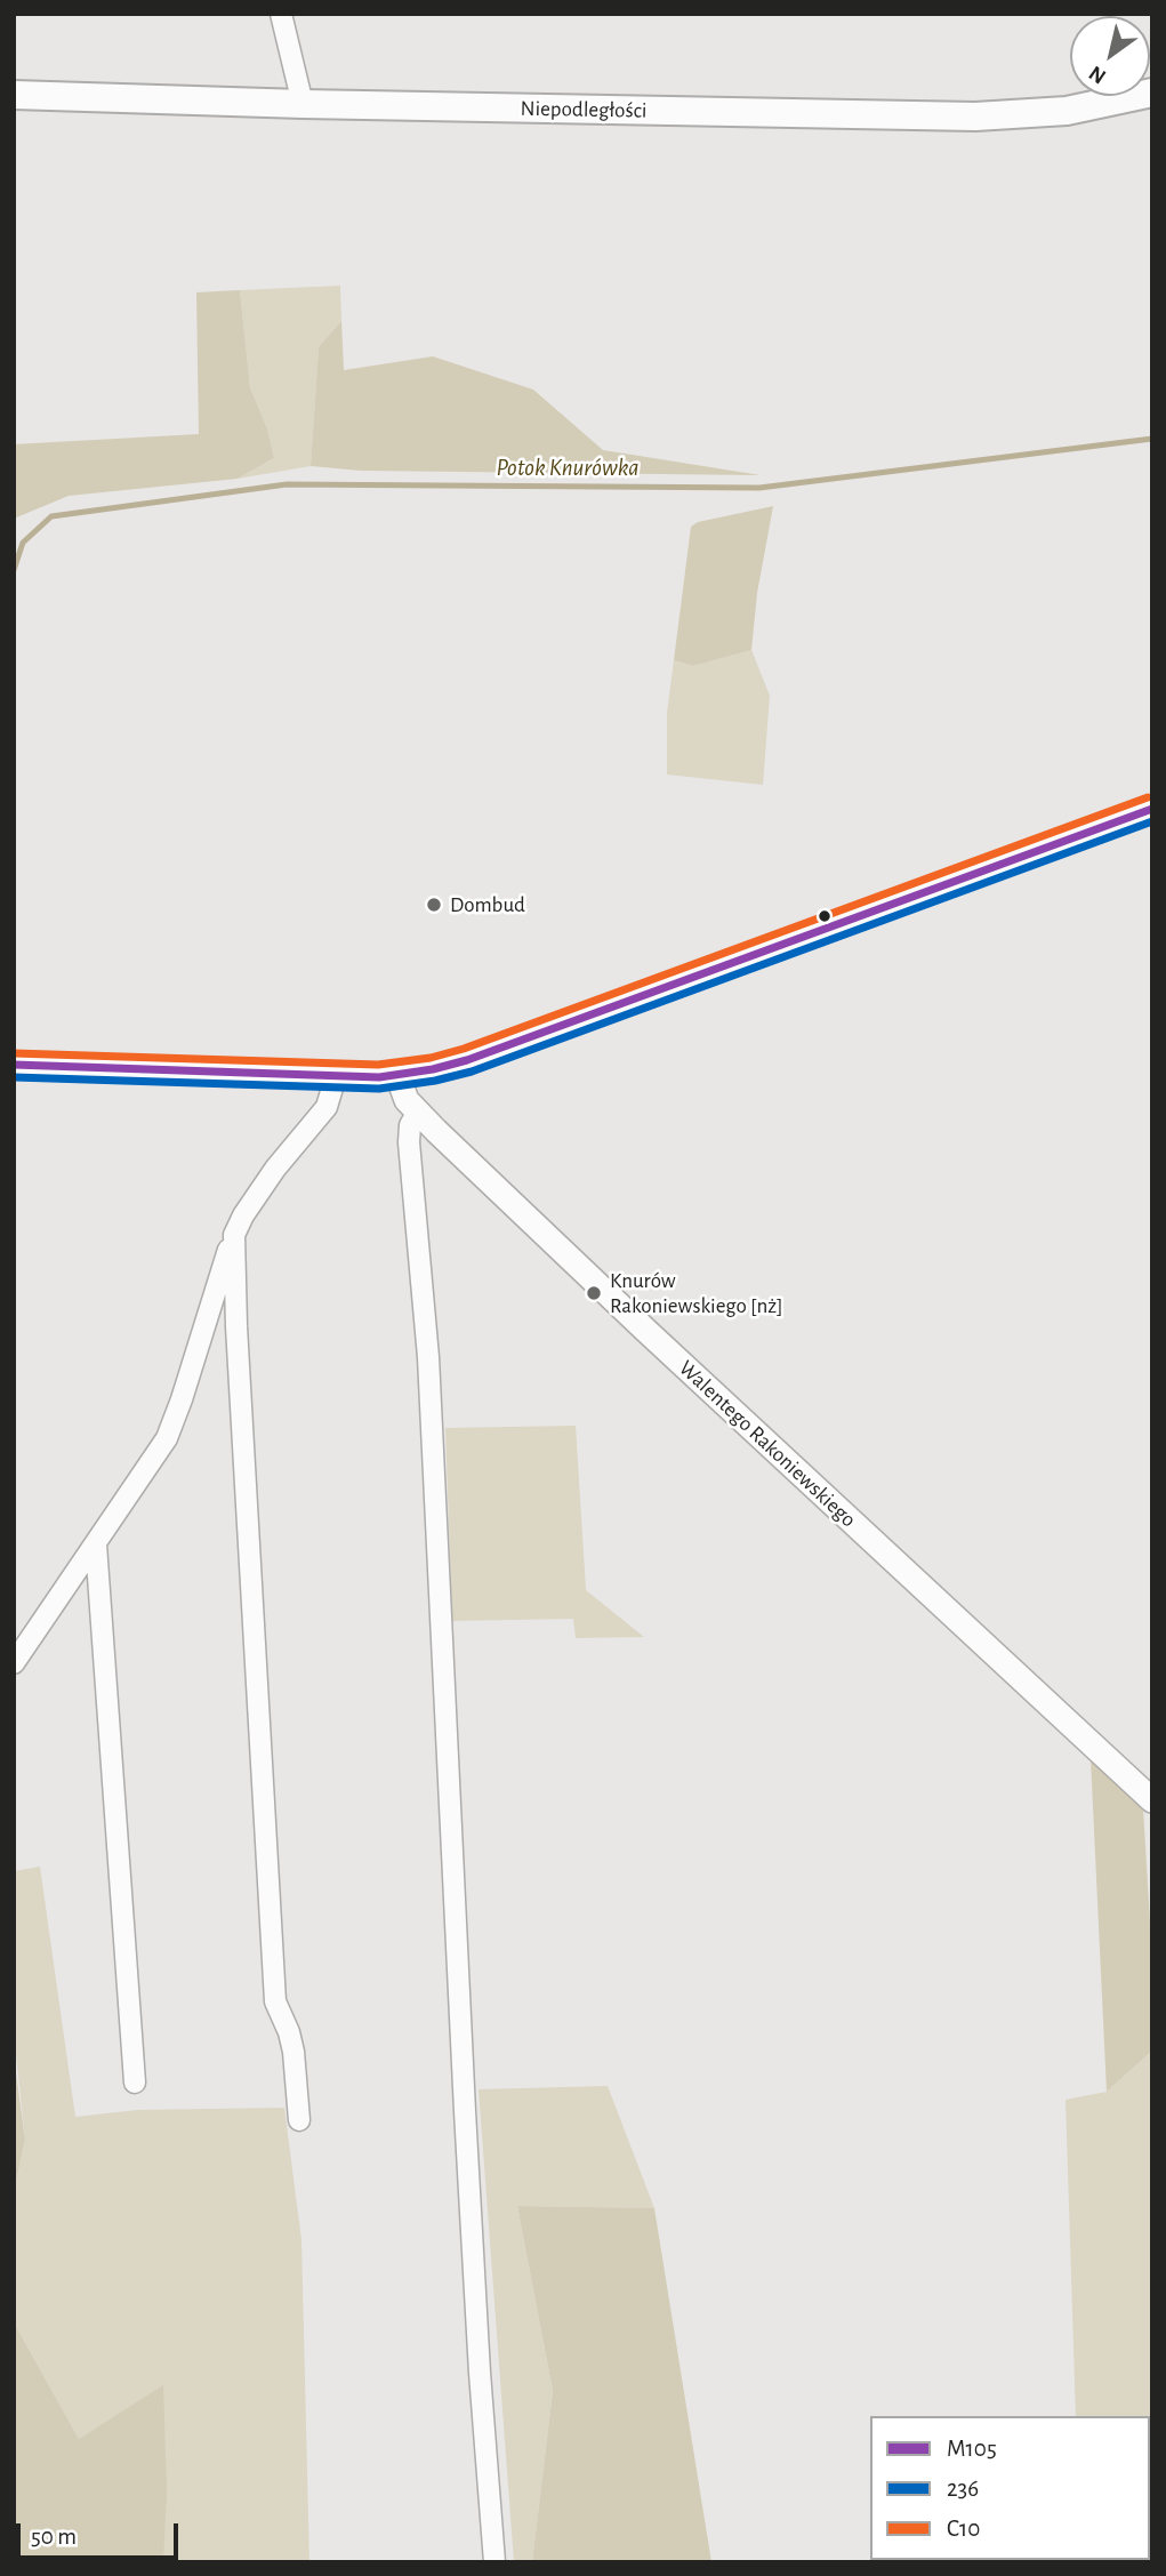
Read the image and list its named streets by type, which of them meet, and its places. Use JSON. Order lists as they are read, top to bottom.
{
  "streets": {
    "main road": ["Niepodległości"],
    "street": ["Walentego Rakoniewskiego"]
  },
  "water": ["Potok Knurówka"],
  "places": ["Dombud", "Knurów Rakoniewskiego [nż]"],
  "lines": ["transit line C10", "transit line M105", "transit line 236"],
  "legend": ["M105", "236", "C10"],
  "scale_bar": "50 m",
  "north": "bottom left"
}
